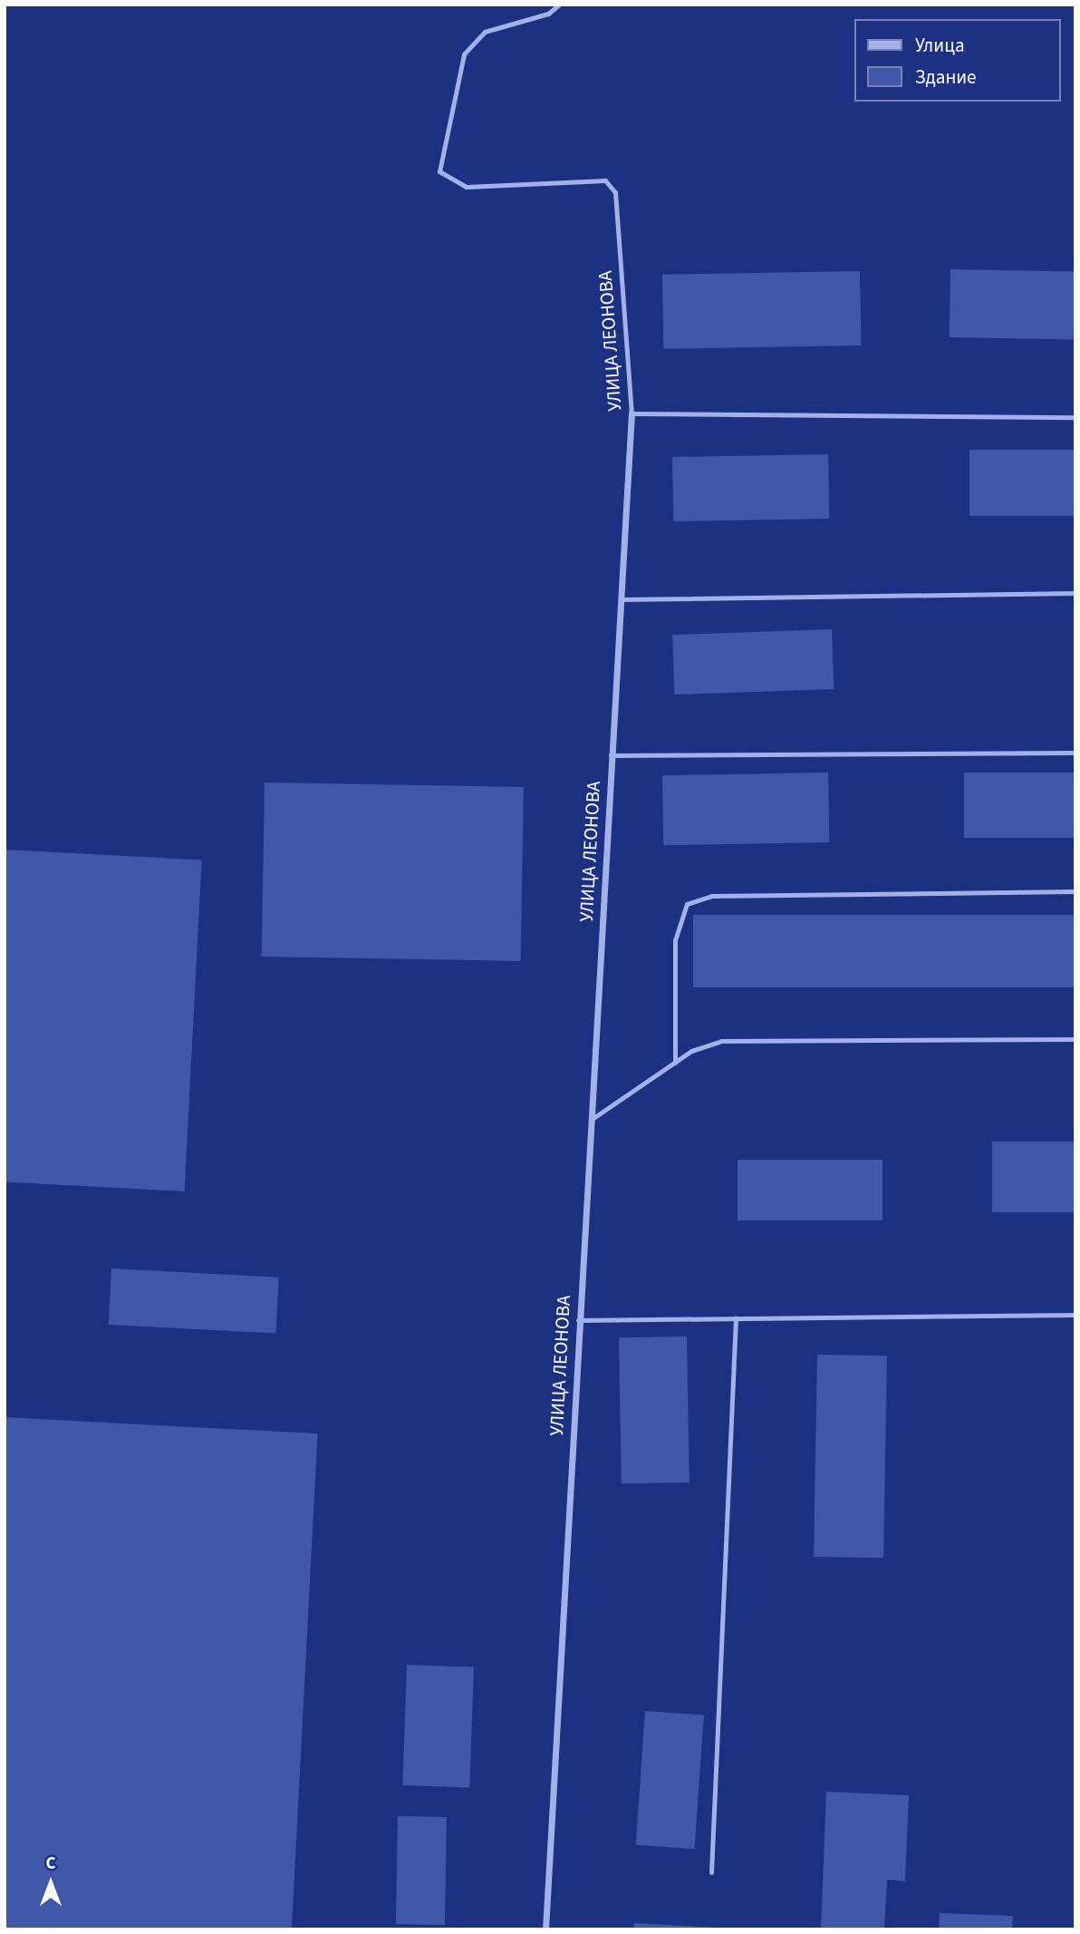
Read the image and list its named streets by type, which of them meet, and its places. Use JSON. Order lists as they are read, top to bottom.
{
  "streets": {
    "street": ["УЛИЦА ЛЕОНОВА"]
  },
  "legend": ["Улица", "Здание"],
  "north": "top"
}
